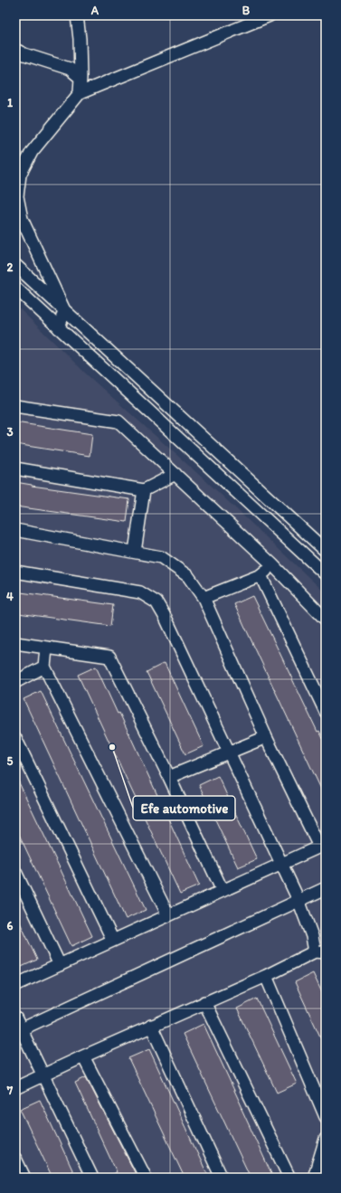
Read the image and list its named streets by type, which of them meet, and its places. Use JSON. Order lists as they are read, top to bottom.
{
  "places": ["Efe automotive"],
  "grid": {
    "columns": ["A", "B"],
    "rows": [
      "1",
      "2",
      "3",
      "4",
      "5",
      "6",
      "7"
    ]
  }
}
